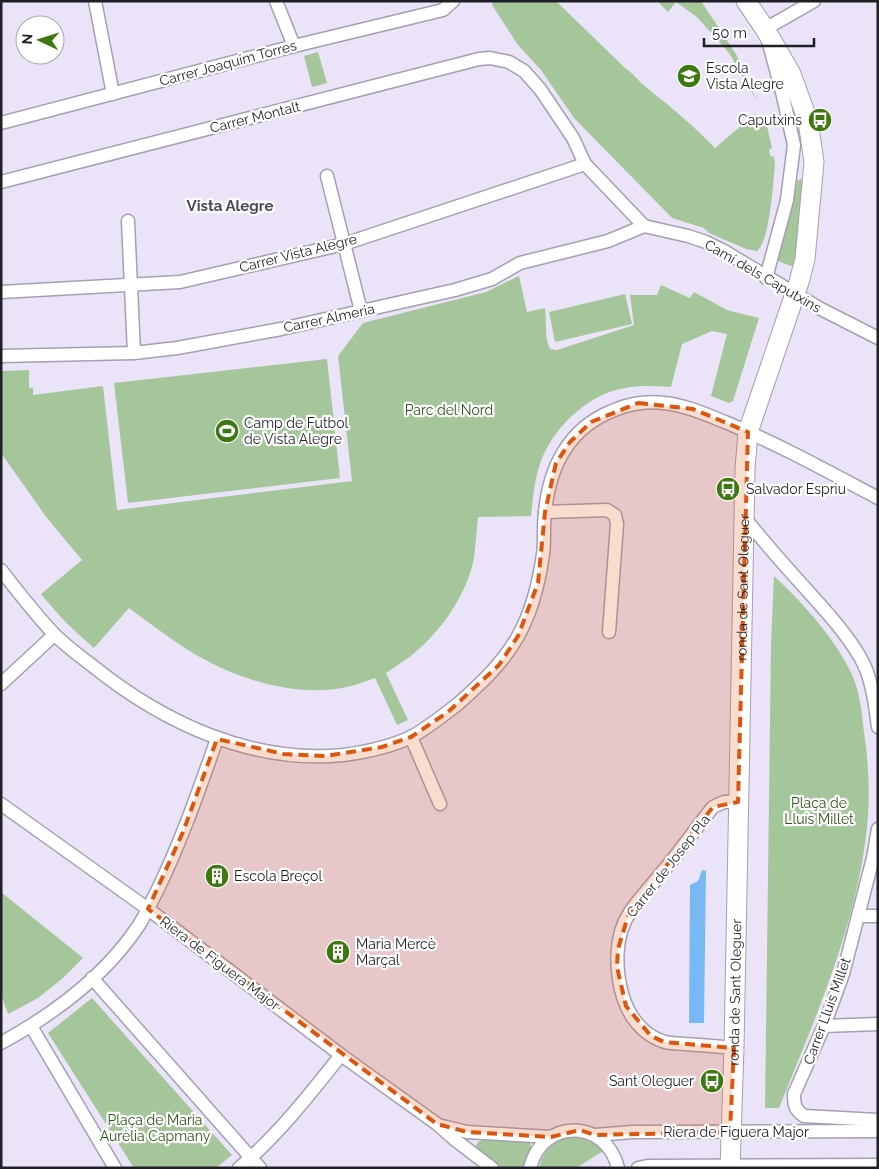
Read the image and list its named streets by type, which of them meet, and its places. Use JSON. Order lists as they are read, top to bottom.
{
  "streets": {
    "street": [
      "Carrer Joaquím Torres",
      "Carrer Montalt",
      "Carrer Vista Alegre",
      "Camí dels Caputxins",
      "Carrer Almeria",
      "ronda de Sant Oleguer",
      "Carrer de Josep Pla",
      "Riera de Figuera Major",
      "Carrer Lluís Millet"
    ]
  },
  "crossings": [
    ["Carrer Montalt", "Carrer Vista Alegre"],
    ["Camí dels Caputxins", "Carrer Almeria"],
    ["Camí dels Caputxins", "ronda de Sant Oleguer"],
    ["ronda de Sant Oleguer", "Carrer de Josep Pla"],
    ["ronda de Sant Oleguer", "Riera de Figuera Major"]
  ],
  "districts": ["Vista Alegre"],
  "parks": ["Parc del Nord", "Plaça de Lluís Millet", "Plaça de Maria Aurèlia Capmany"],
  "places": {
    "school or university": ["Escola Vista Alegre"],
    "bus stop": ["Caputxins", "Salvador Espriu", "Sant Oleguer"],
    "sports": ["Camp de Futbol de Vista Alegre"],
    "building": ["Escola Breçol", "Maria Mercè Marçal"]
  },
  "scale_bar": "50 m",
  "north": "left"
}
